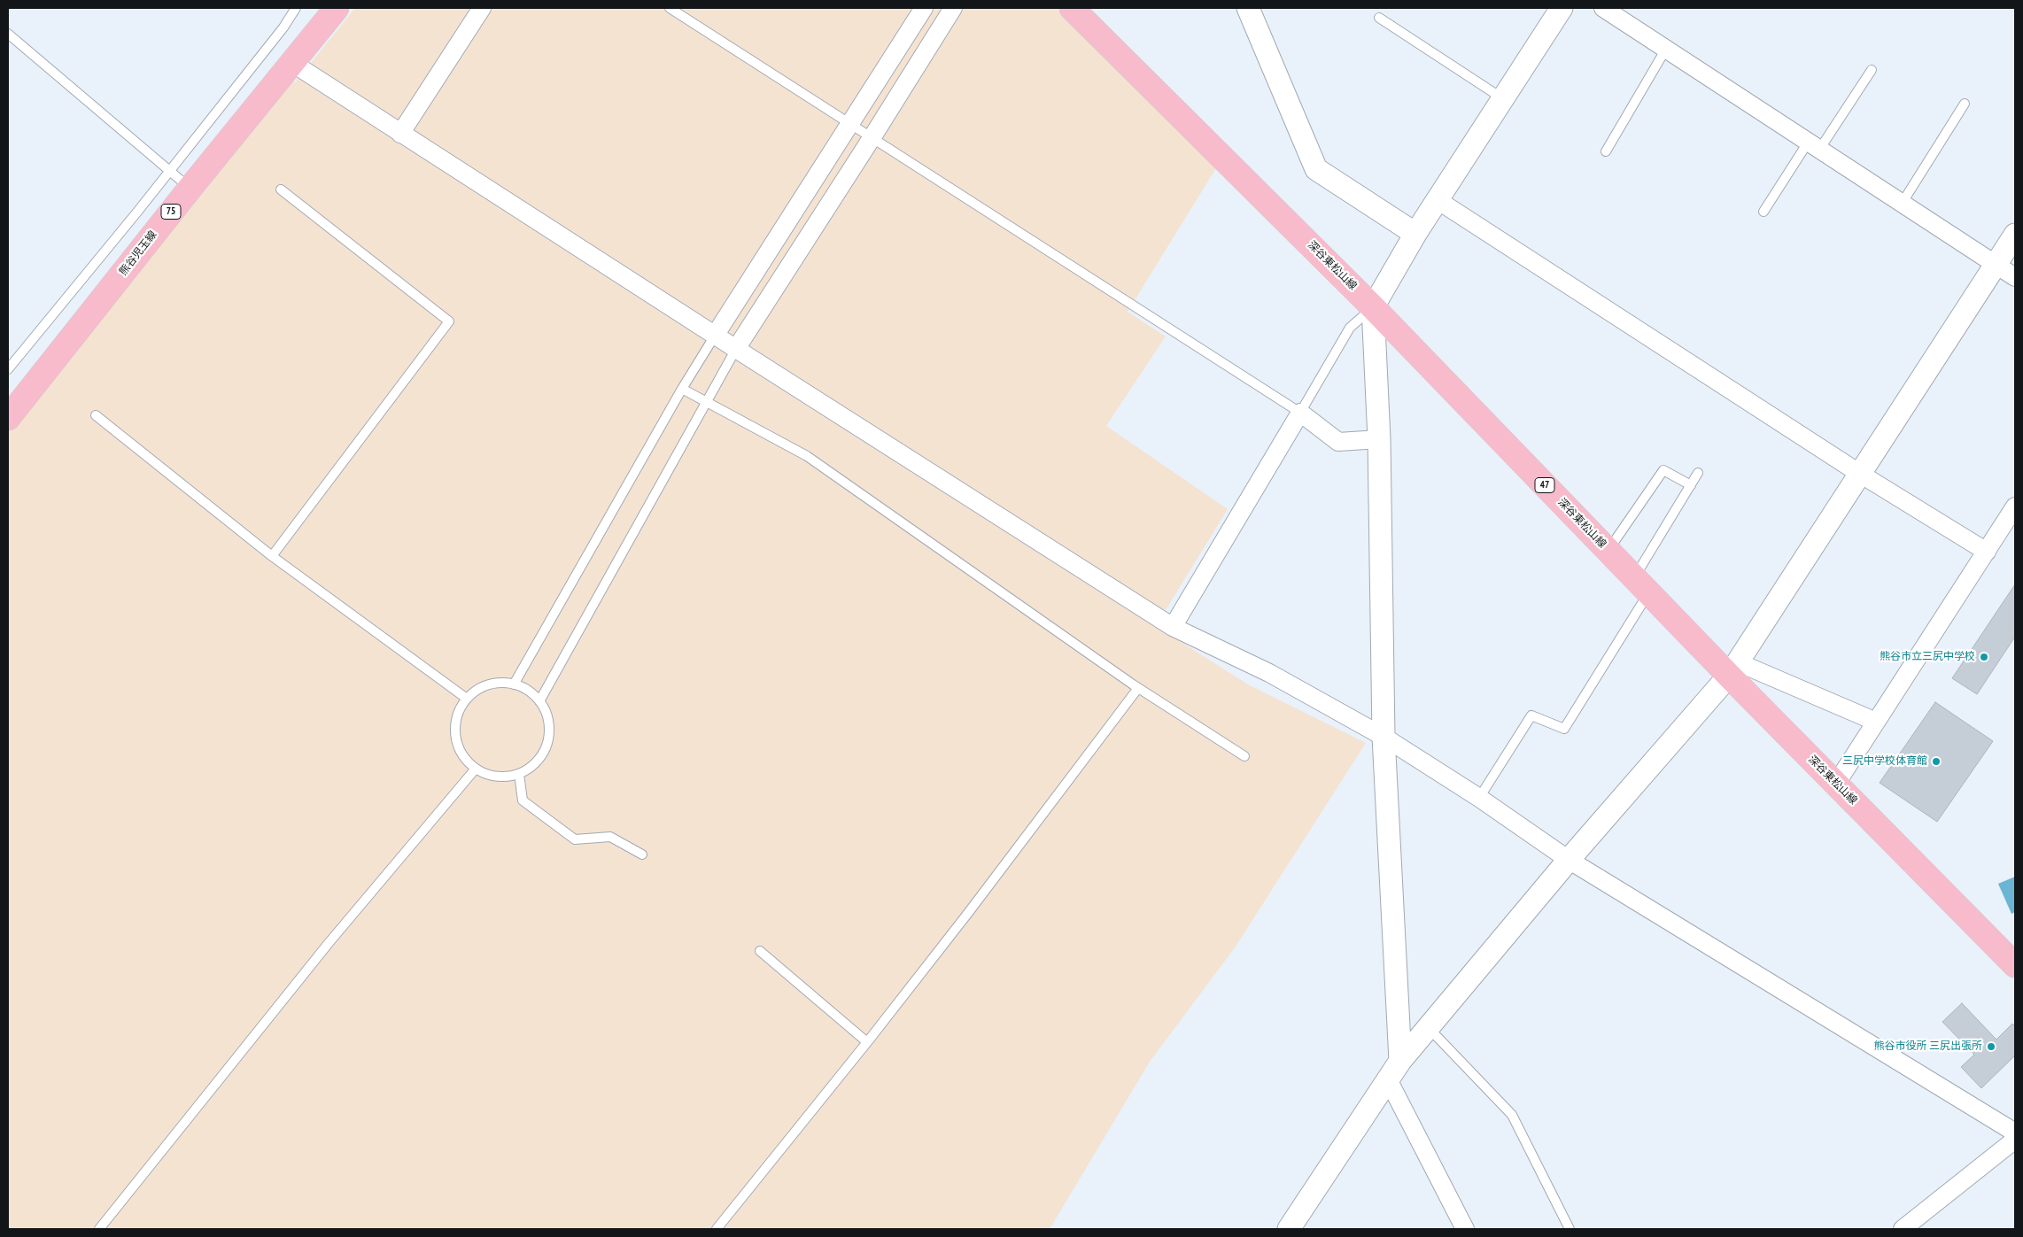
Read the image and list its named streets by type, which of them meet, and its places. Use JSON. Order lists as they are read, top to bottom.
{
  "streets": {
    "main road": [
      "75",
      "熊谷児玉線",
      "深谷東松山線",
      "47"
    ]
  },
  "places": ["熊谷市立三尻中学校", "三尻中学校体育館", "熊谷市役所 三尻出張所"]
}
